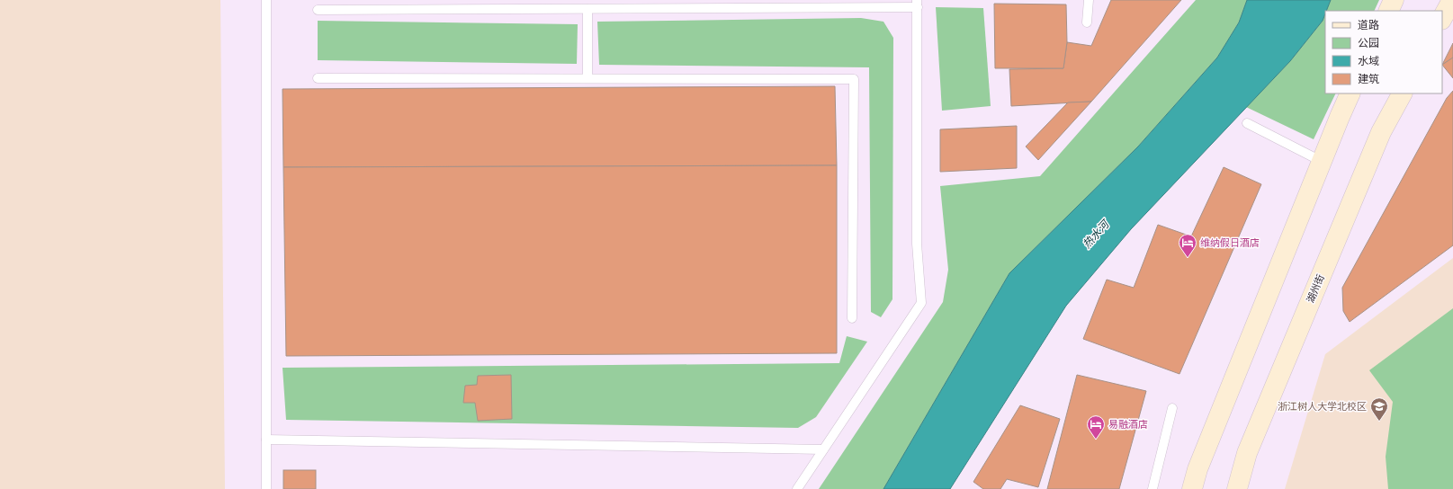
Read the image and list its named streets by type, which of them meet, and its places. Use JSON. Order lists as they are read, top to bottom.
{
  "streets": {
    "main road": ["湖州街"]
  },
  "water": ["热水河"],
  "places": {
    "hotel": ["维纳假日酒店", "易融酒店"],
    "school or university": ["浙江树人大学北校区"]
  },
  "legend": [
    "道路",
    "公园",
    "水域",
    "建筑"
  ]
}
